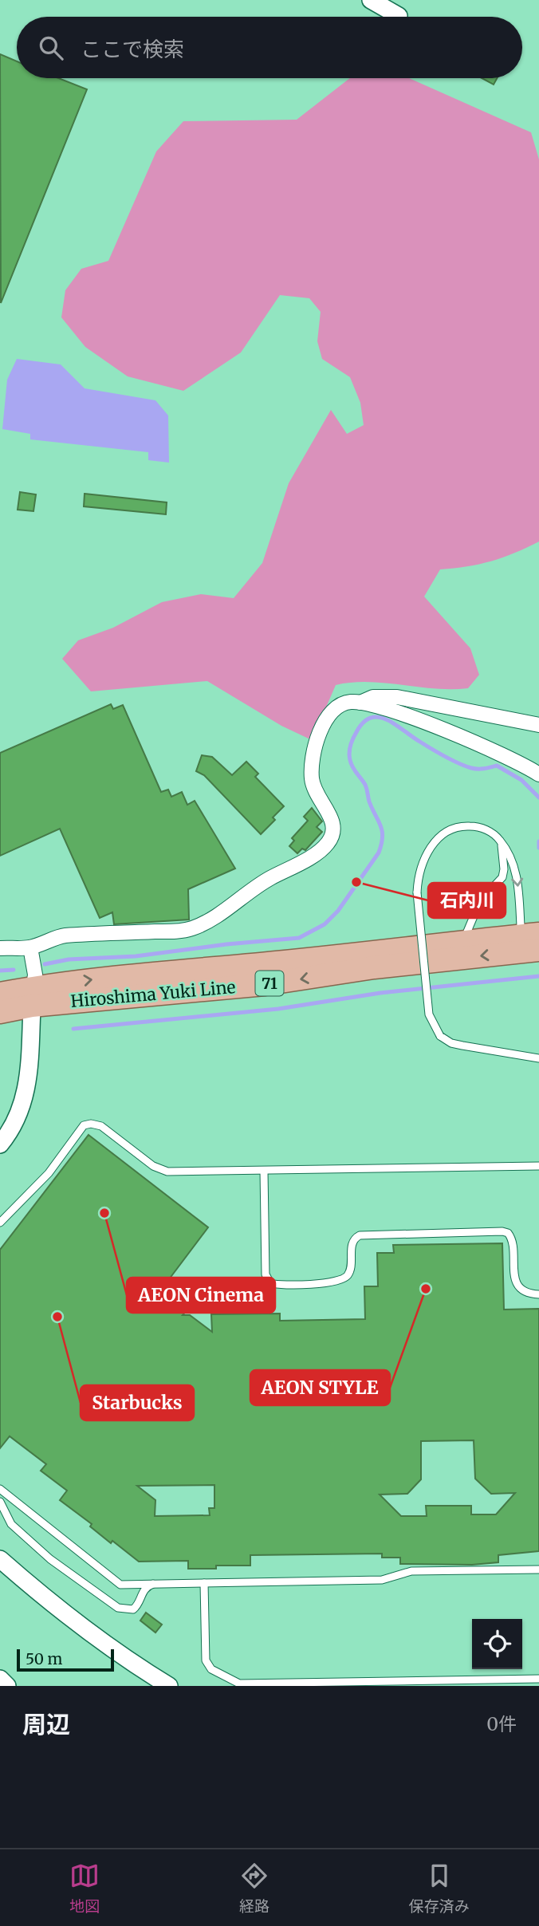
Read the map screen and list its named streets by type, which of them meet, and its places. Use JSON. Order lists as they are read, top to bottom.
{
  "streets": {
    "main road": ["71", "Hiroshima Yuki Line"]
  },
  "places": [
    "石内川",
    "AEON Cinema",
    "AEON STYLE",
    "Starbucks"
  ],
  "scale_bar": "50 m",
  "page": {
    "search": "ここで検索",
    "scale": "50 m",
    "heading": ["周辺", "0件"],
    "nav": ["地図", "経路", "保存済み"]
  }
}
